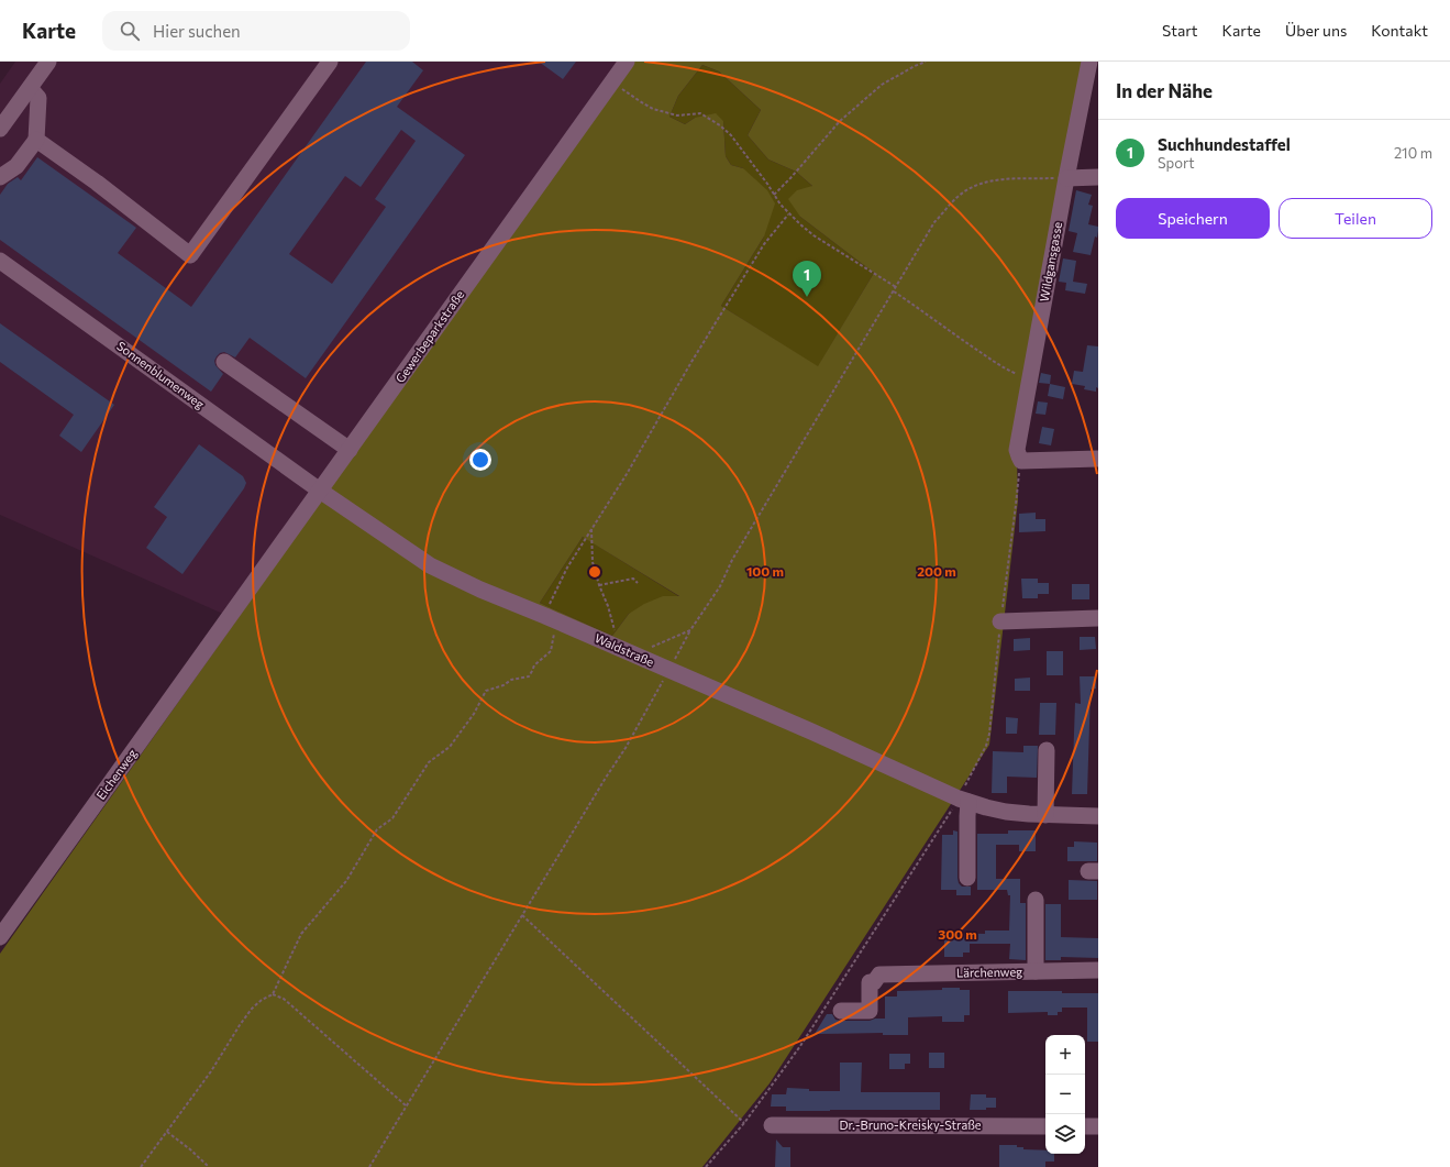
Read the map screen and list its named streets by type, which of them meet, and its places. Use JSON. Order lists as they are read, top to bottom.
{
  "streets": {
    "street": [
      "Wildgansgasse",
      "Gewerbeparkstraße",
      "Sonnenblumenweg",
      "Waldstraße",
      "Eichenweg",
      "Lärchenweg",
      "Dr.-Bruno-Kreisky-Straße"
    ]
  },
  "crossings": [
    ["Gewerbeparkstraße", "Sonnenblumenweg"],
    ["Gewerbeparkstraße", "Waldstraße"],
    ["Gewerbeparkstraße", "Eichenweg"],
    ["Sonnenblumenweg", "Waldstraße"]
  ],
  "page": {
    "header": "Karte",
    "search": "Hier suchen",
    "nav": [
      "Start",
      "Karte",
      "Über uns",
      "Kontakt"
    ],
    "heading": "In der Nähe",
    "list": [
      {
        "mark": "1",
        "name": "Suchhundestaffel",
        "note": "Sport",
        "value": "210 m"
      }
    ],
    "buttons": ["Speichern", "Teilen"],
    "pins": "1",
    "map_buttons": ["+", "−"]
  },
  "rings": ["100 m", "200 m", "300 m"]
}
